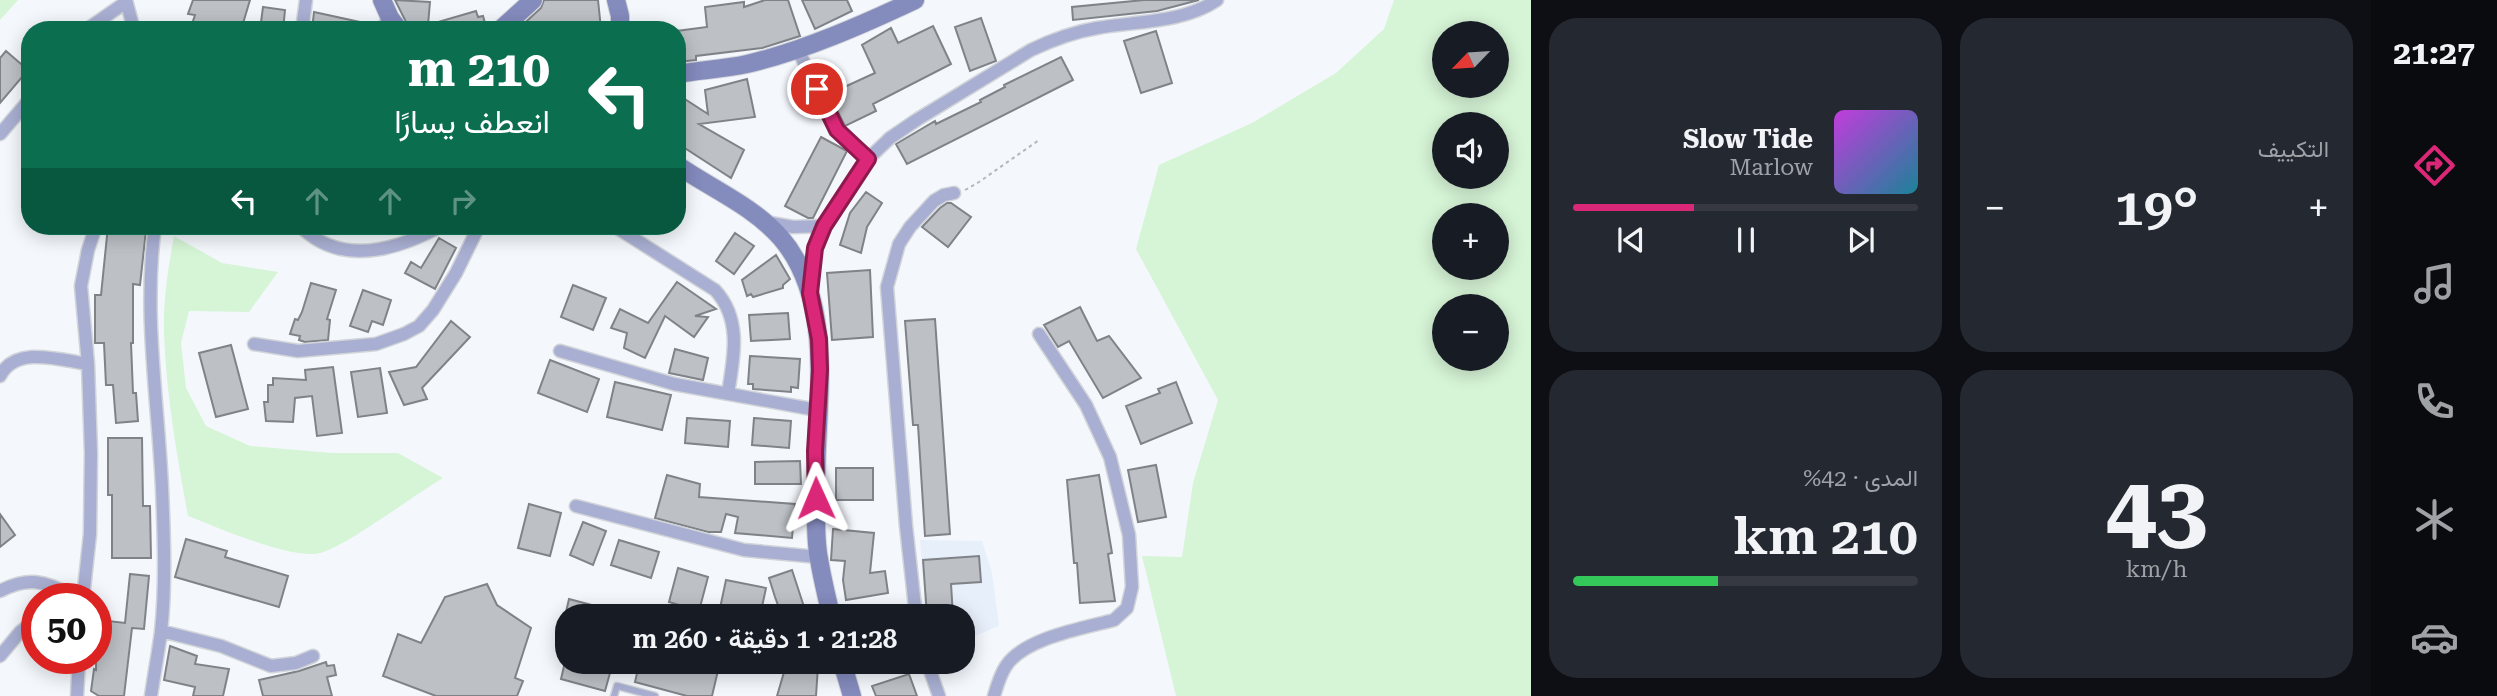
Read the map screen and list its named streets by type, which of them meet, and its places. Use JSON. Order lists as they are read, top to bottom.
{
  "north": "bottom left",
  "page": {
    "tabs": "21:27",
    "tile": [
      "التكييف",
      ["43", "km/h"],
      ["المدى · 42%", "210 km"]
    ],
    "map_buttons": ["+", "−"],
    "turn": ["210 m", "انعطف يسارًا"],
    "song": ["Slow Tide", "Marlow"],
    "heat": ["−", "19°", "+"],
    "limit": "50",
    "trip": "21:28 · 1 دقيقة · 260 m"
  }
}
